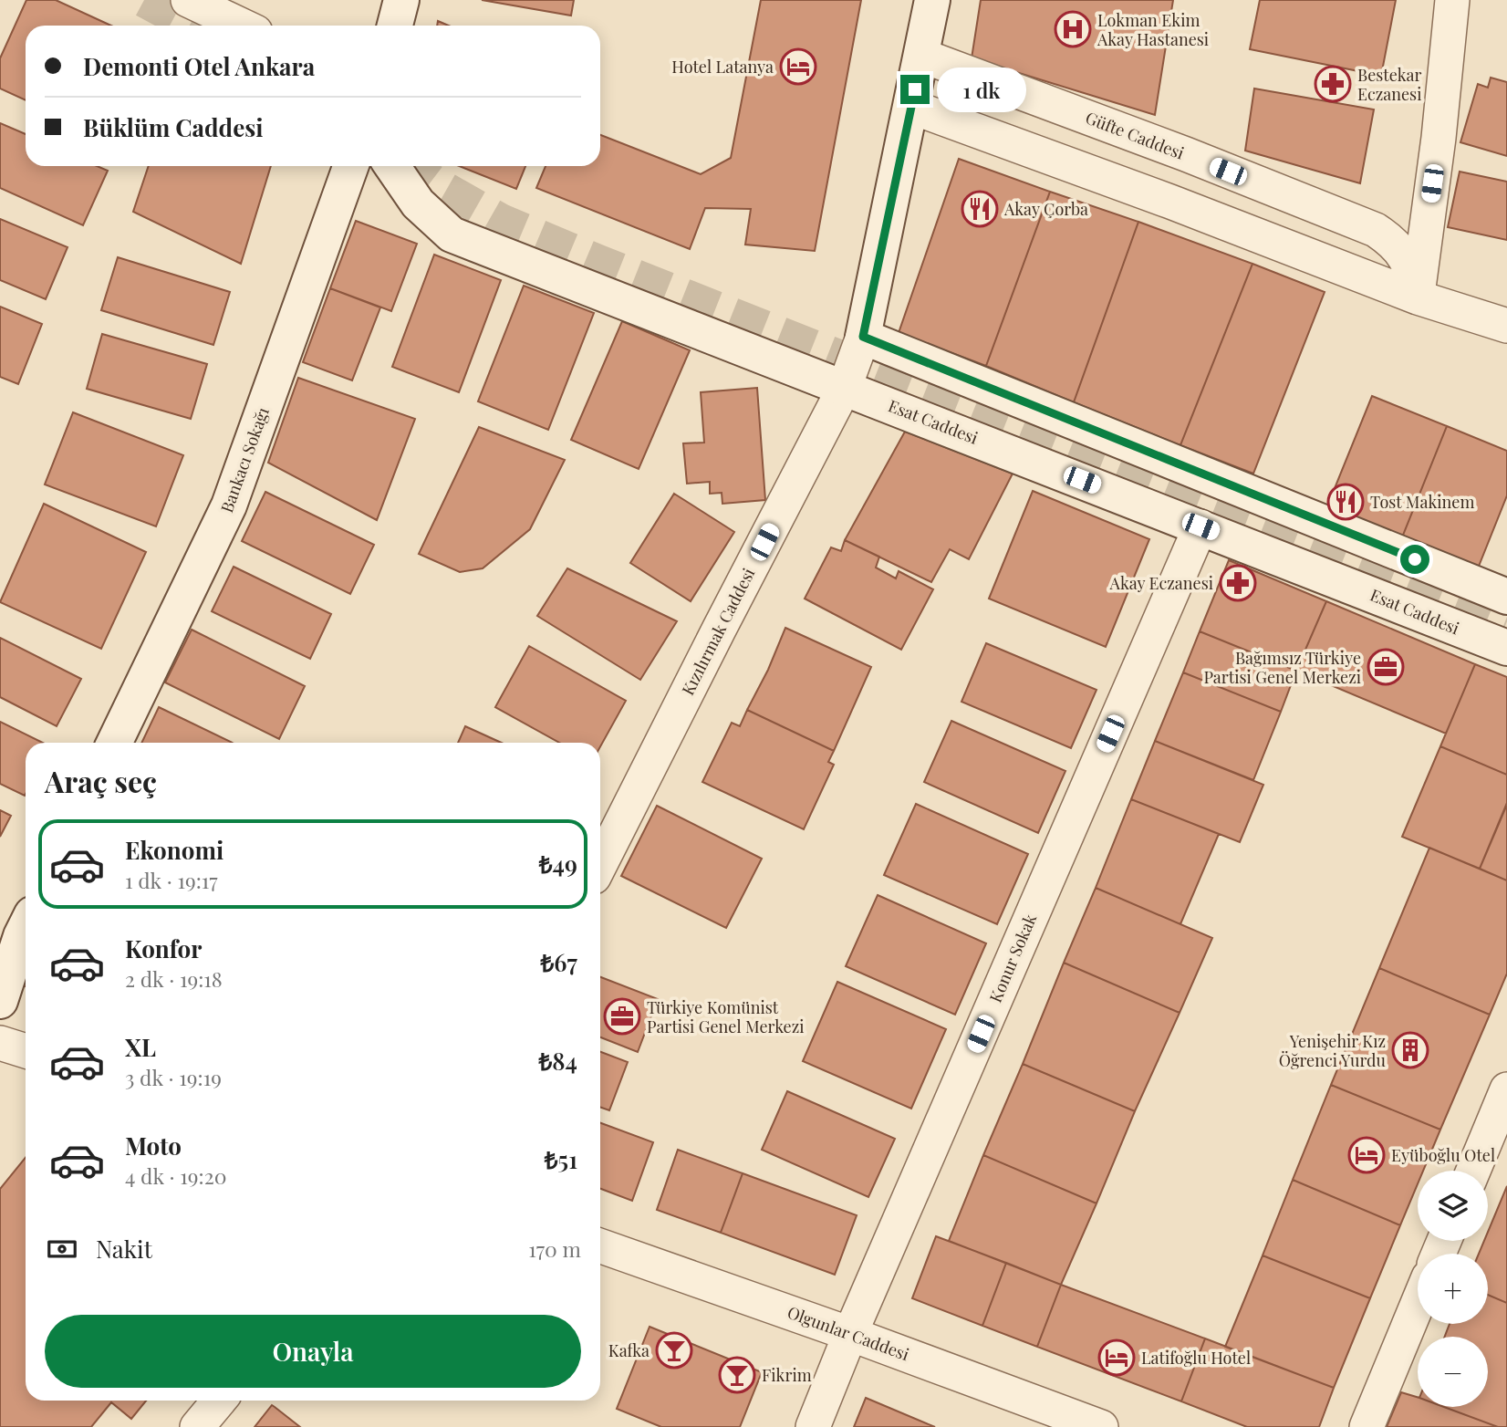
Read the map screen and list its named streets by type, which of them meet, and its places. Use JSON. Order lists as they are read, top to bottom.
{
  "streets": {
    "street": [
      "Güfte Caddesi",
      "Esat Caddesi",
      "Bankacı Sokağı",
      "Kızılırmak Caddesi",
      "Konur Sokak",
      "Olgunlar Caddesi"
    ]
  },
  "crossings": [
    ["Esat Caddesi", "Kızılırmak Caddesi"],
    ["Esat Caddesi", "Konur Sokak"],
    ["Konur Sokak", "Olgunlar Caddesi"]
  ],
  "places": {
    "hospital": ["Lokman Ekim Akay Hastanesi"],
    "hotel": ["Hotel Latanya", "Eyüboğlu Otel", "Latifoğlu Hotel"],
    "pharmacy": ["Bestekar Eczanesi", "Akay Eczanesi"],
    "restaurant": ["Akay Çorba", "Tost Makinem"],
    "office": ["Bağımsız Türkiye Partisi Genel Merkezi", "Türkiye Komünist Partisi Genel Merkezi"],
    "building": ["Yenişehir Kız Öğrenci Yurdu"],
    "bar": ["Kafka", "Fikrim"]
  },
  "page": {
    "banner": ["Demonti Otel Ankara", "Büklüm Caddesi"],
    "bubble": "1 dk",
    "heading": "Araç seç",
    "list": [
      {
        "name": "Ekonomi",
        "note": "1 dk · 19:17",
        "value": "₺49"
      },
      {
        "name": "Konfor",
        "note": "2 dk · 19:18",
        "value": "₺67"
      },
      {
        "name": "XL",
        "note": "3 dk · 19:19",
        "value": "₺84"
      },
      {
        "name": "Moto",
        "note": "4 dk · 19:20",
        "value": "₺51"
      }
    ],
    "map_buttons": ["+", "−"],
    "pay": ["Nakit", "170 m"],
    "buttons": "Onayla"
  }
}
